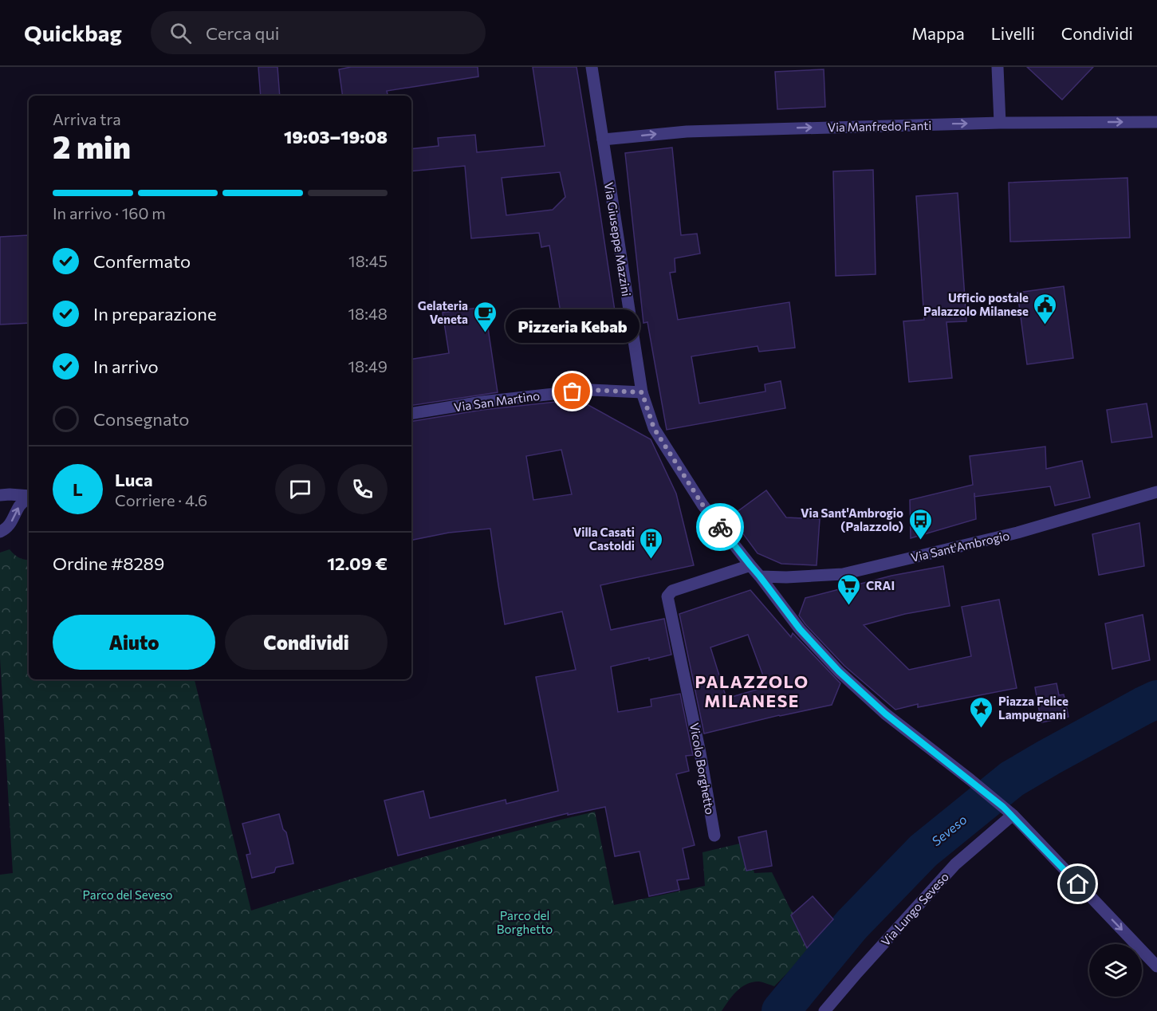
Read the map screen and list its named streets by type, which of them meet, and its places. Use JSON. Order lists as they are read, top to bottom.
{
  "streets": {
    "street": [
      "Via Manfredo Fanti",
      "Via Giuseppe Mazzini",
      "Via San Martino",
      "Via Sant'Ambrogio",
      "Vicolo Borghetto",
      "Via Lungo Seveso"
    ]
  },
  "crossings": [
    ["Via Manfredo Fanti", "Via Giuseppe Mazzini"],
    ["Via Giuseppe Mazzini", "Via San Martino"],
    ["Via Giuseppe Mazzini", "Via Sant'Ambrogio"],
    ["Via Giuseppe Mazzini", "Vicolo Borghetto"],
    ["Via Giuseppe Mazzini", "Via Lungo Seveso"]
  ],
  "one_way": ["Via Manfredo Fanti"],
  "districts": ["PALAZZOLO MILANESE"],
  "water": ["Seveso"],
  "parks": ["Parco del Seveso", "Parco del Borghetto"],
  "places": {
    "public building": ["Ufficio postale Palazzolo Milanese"],
    "cafe": ["Gelateria Veneta"],
    "other": ["Pizzeria Kebab"],
    "bus stop": ["Via Sant'Ambrogio (Palazzolo)"],
    "building": ["Villa Casati Castoldi"],
    "supermarket": ["CRAI"],
    "place": ["Piazza Felice Lampugnani"]
  },
  "page": {
    "header": "Quickbag",
    "search": "Cerca qui",
    "nav": ["Mappa", "Livelli", "Condividi"],
    "heading": ["2 min", "Arriva tra", "19:03–19:08"],
    "panel": [
      "Luca",
      "Corriere · 4.6",
      "Ordine #8289",
      "12.09 €"
    ],
    "bar": "In arrivo · 160 m",
    "list": [
      ["Confermato", "18:45"],
      ["In preparazione", "18:48"],
      ["In arrivo", "18:49"],
      "Consegnato"
    ],
    "bubble": "Pizzeria Kebab",
    "round": "L",
    "buttons": ["Aiuto", "Condividi"]
  }
}
